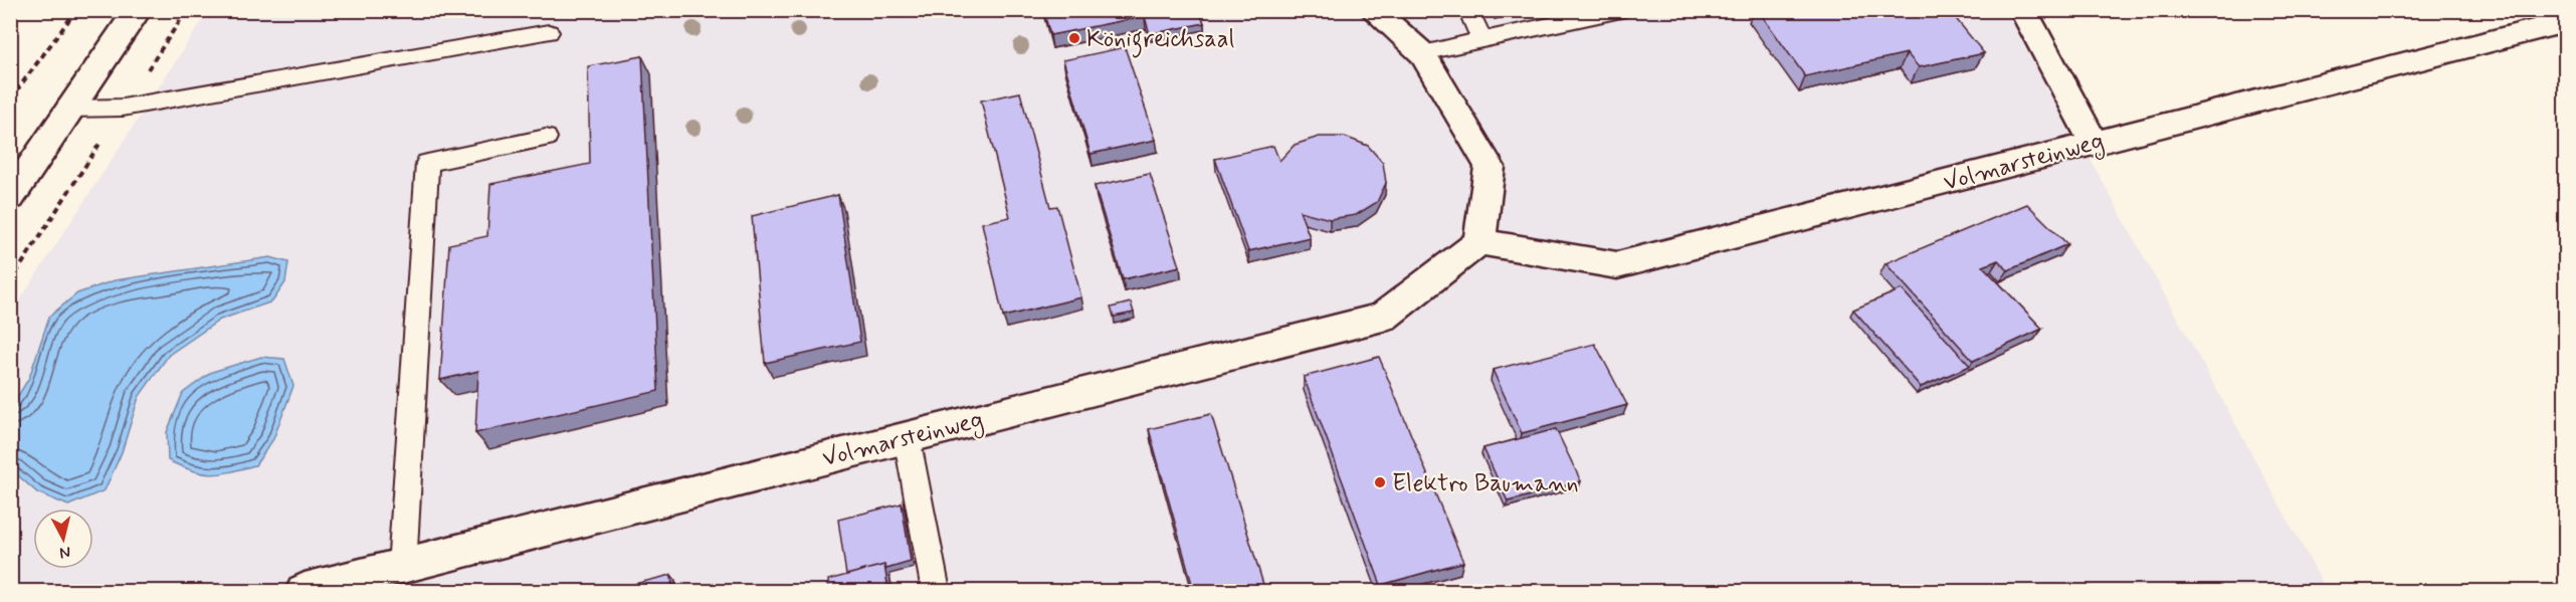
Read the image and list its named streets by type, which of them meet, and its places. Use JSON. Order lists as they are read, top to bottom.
{
  "streets": {
    "street": ["Volmarsteinweg"]
  },
  "places": ["Königreichsaal", "Elektro Baumann"],
  "north": "bottom"
}
